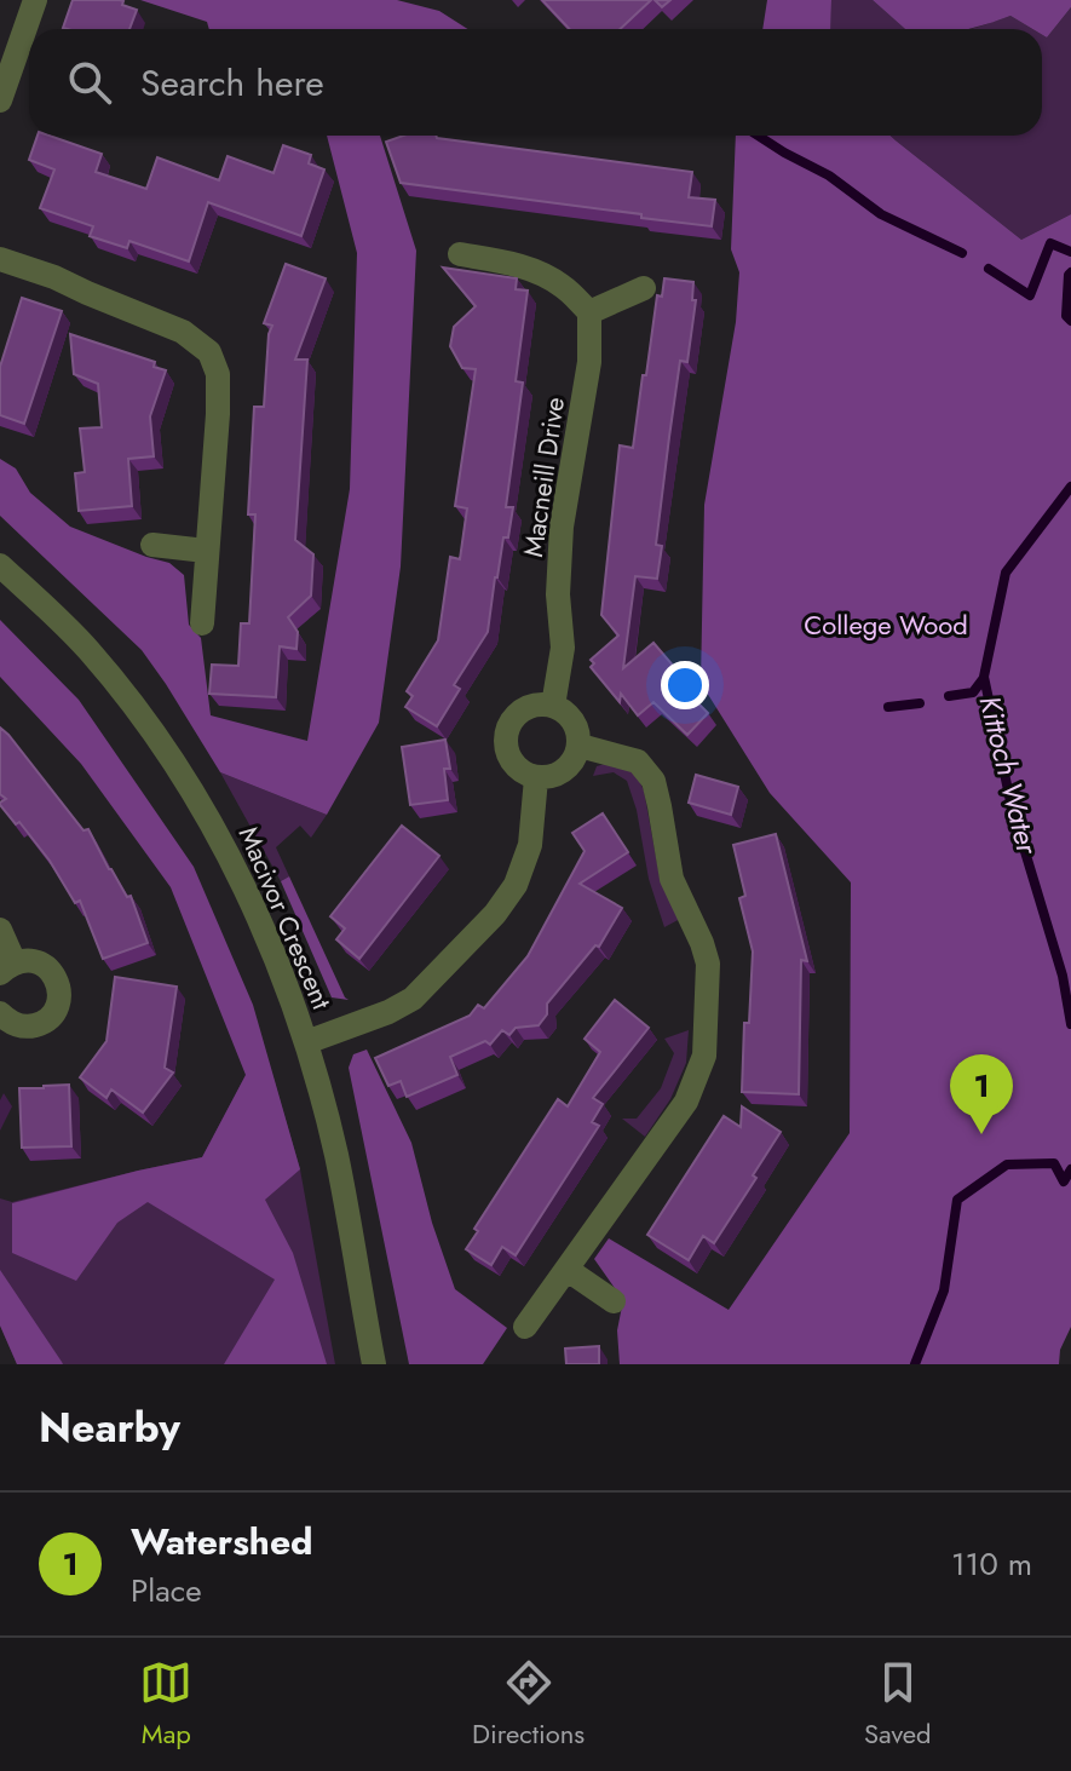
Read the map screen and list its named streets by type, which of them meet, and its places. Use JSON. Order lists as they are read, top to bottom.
{
  "streets": {
    "street": ["Macneill Drive", "Macivor Crescent"]
  },
  "water": ["Kittoch Water"],
  "parks": ["College Wood"],
  "page": {
    "search": "Search here",
    "pins": "1",
    "heading": "Nearby",
    "list": [
      {
        "mark": "1",
        "name": "Watershed",
        "note": "Place",
        "value": "110 m"
      }
    ],
    "nav": ["Map", "Directions", "Saved"]
  }
}
